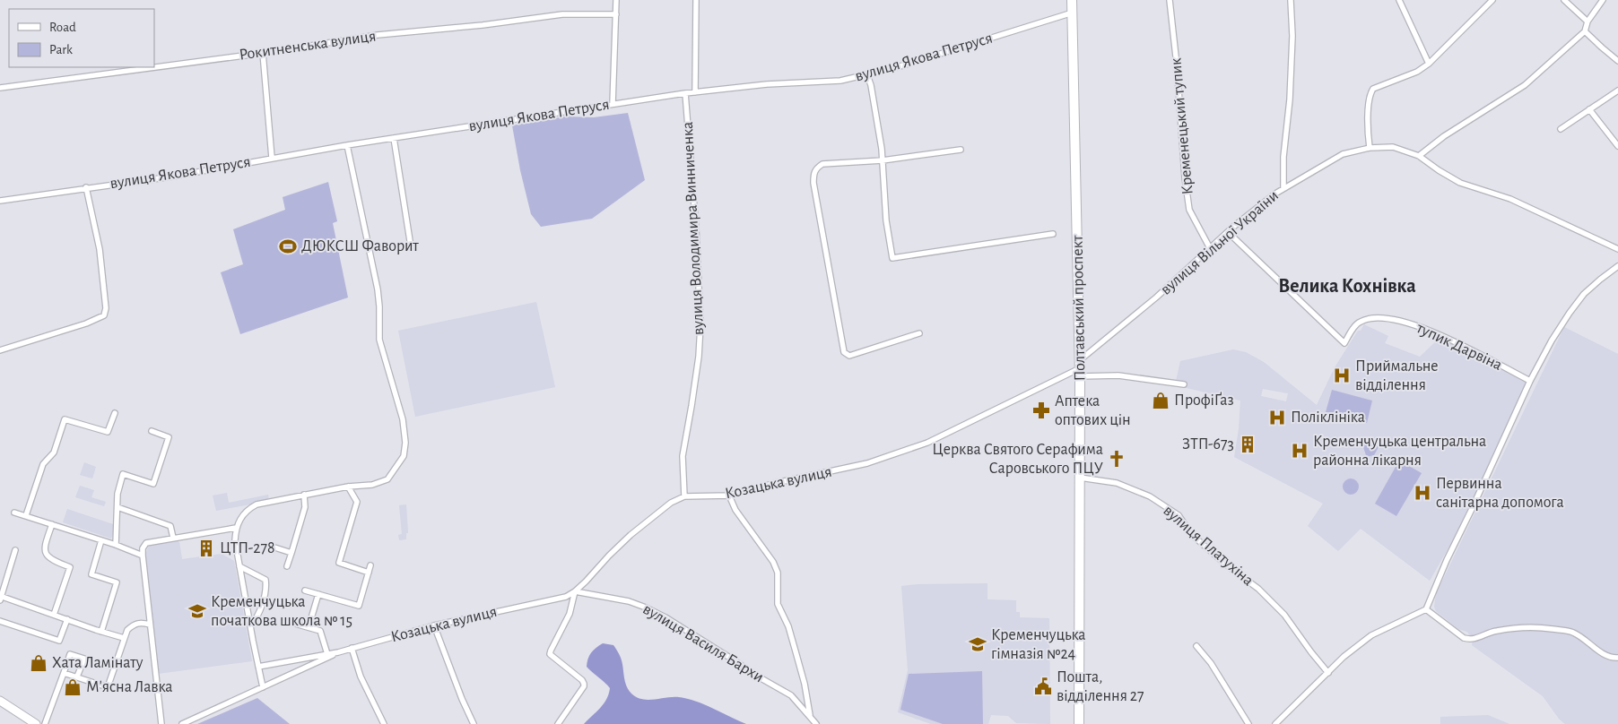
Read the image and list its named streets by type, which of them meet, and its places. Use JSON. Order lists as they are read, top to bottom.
{
  "streets": {
    "highway": ["Полтавський проспект"],
    "street": [
      "Рокитненська вулиця",
      "вулиця Якова Петруся",
      "Кременецький тупик",
      "вулиця Володимира Винниченка",
      "вулиця Вільної України",
      "тупик Дарвіна",
      "Козацька вулиця",
      "вулиця Платухіна",
      "вулиця Василя Бархи"
    ]
  },
  "crossings": [
    ["вулиця Якова Петруся", "вулиця Володимира Винниченка"],
    ["вулиця Якова Петруся", "Полтавський проспект"],
    ["Кременецький тупик", "вулиця Вільної України"],
    ["вулиця Володимира Винниченка", "Козацька вулиця"],
    ["вулиця Вільної України", "Полтавський проспект"],
    ["вулиця Вільної України", "тупик Дарвіна"],
    ["вулиця Вільної України", "Козацька вулиця"],
    ["Полтавський проспект", "Козацька вулиця"],
    ["Полтавський проспект", "вулиця Платухіна"],
    ["Козацька вулиця", "вулиця Василя Бархи"]
  ],
  "districts": ["Велика Кохнівка"],
  "places": {
    "sports": ["ДЮКСШ Фаворит"],
    "hospital": [
      "Приймальне відділення",
      "Поліклініка",
      "Кременчуцька центральна районна лікарня",
      "Первинна санітарна допомога"
    ],
    "shop": ["ПрофіҐаз", "Хата Ламінату", "М'ясна Лавка"],
    "pharmacy": ["Аптека оптових цін"],
    "building": ["ЗТП-673", "ЦТП-278"],
    "church": ["Церква Святого Серафима Саровського ПЦУ"],
    "school or university": ["Кременчуцька початкова школа № 15", "Кременчуцька гімназія №24"],
    "public building": ["Пошта, відділення 27"]
  },
  "legend": ["Road", "Park"]
}
